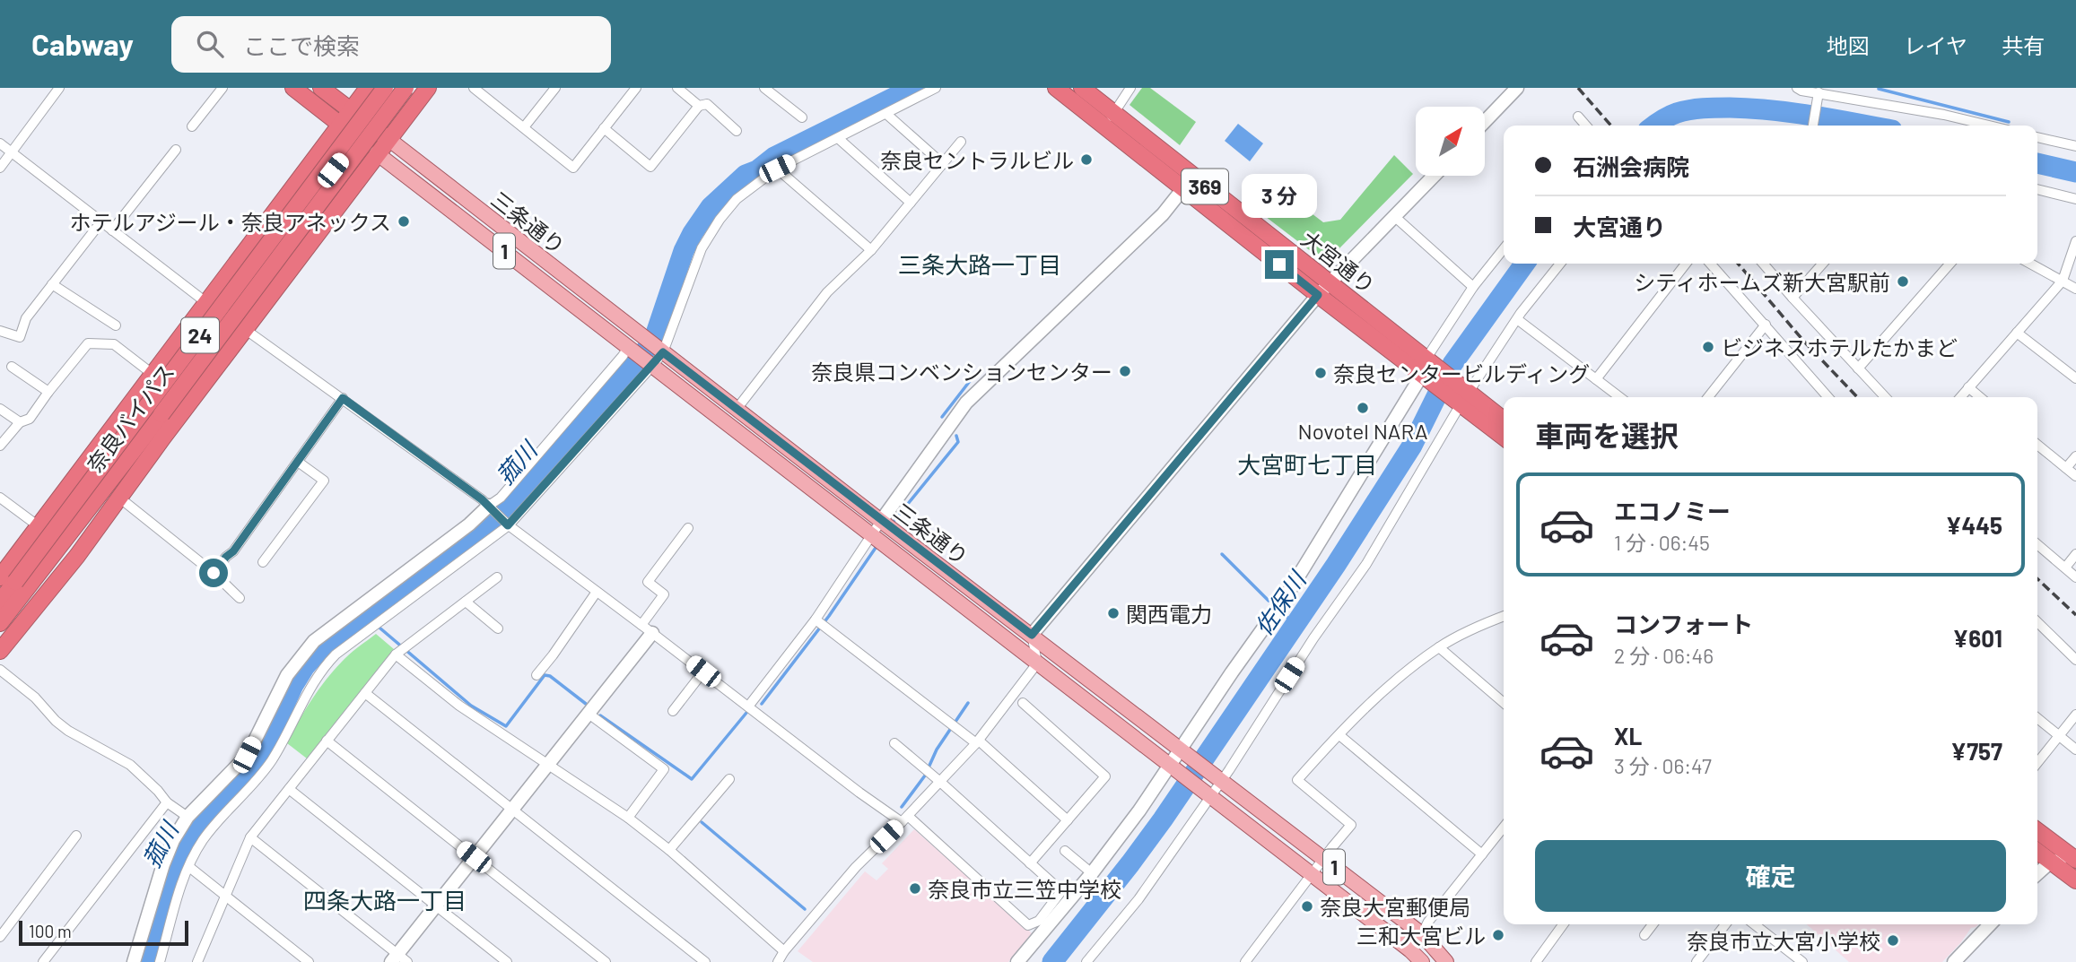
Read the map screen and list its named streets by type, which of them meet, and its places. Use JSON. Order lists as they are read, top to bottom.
{
  "streets": {
    "highway": [
      "369",
      "大宮通り",
      "24",
      "奈良バイパス"
    ],
    "main road": ["三条通り", "1"]
  },
  "districts": ["三条大路一丁目", "大宮町七丁目", "四条大路一丁目"],
  "water": ["菰川", "佐保川"],
  "places": [
    "奈良セントラルビル",
    "ホテルアジール・奈良アネックス",
    "シティホームズ新大宮駅前",
    "ビジネスホテルたかまど",
    "奈良県コンベンションセンター",
    "奈良センタービルディング",
    "Novotel NARA",
    "関西電力",
    "奈良市立三笠中学校",
    "奈良大宮郵便局",
    "三和大宮ビル",
    "奈良市立大宮小学校"
  ],
  "scale_bar": "100 m",
  "north": "top right",
  "page": {
    "header": "Cabway",
    "search": "ここで検索",
    "nav": ["地図", "レイヤ", "共有"],
    "banner": ["石洲会病院", "大宮通り"],
    "bubble": "3 分",
    "heading": "車両を選択",
    "list": [
      {
        "name": "エコノミー",
        "note": "1 分 · 06:45",
        "value": "¥445"
      },
      {
        "name": "コンフォート",
        "note": "2 分 · 06:46",
        "value": "¥601"
      },
      {
        "name": "XL",
        "note": "3 分 · 06:47",
        "value": "¥757"
      }
    ],
    "buttons": "確定",
    "scale": "100 m"
  }
}
